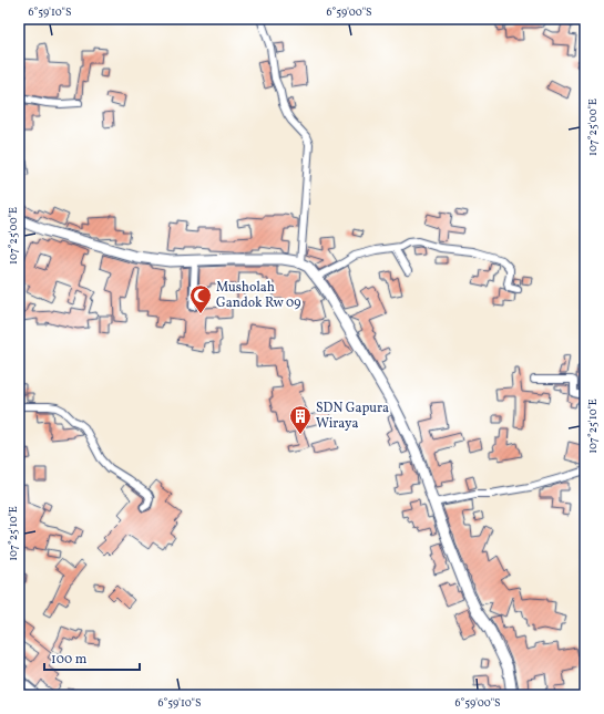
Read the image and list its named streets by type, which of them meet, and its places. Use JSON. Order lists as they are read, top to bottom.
{
  "places": {
    "mosque": ["Musholah Gandok Rw 09"],
    "building": ["SDN Gapura Wiraya"]
  },
  "scale_bar": "100 m",
  "coordinates": [
    "6°59'10\"S",
    "6°59'00\"S",
    "107°25'00\"E",
    "107°25'10\"E"
  ]
}
